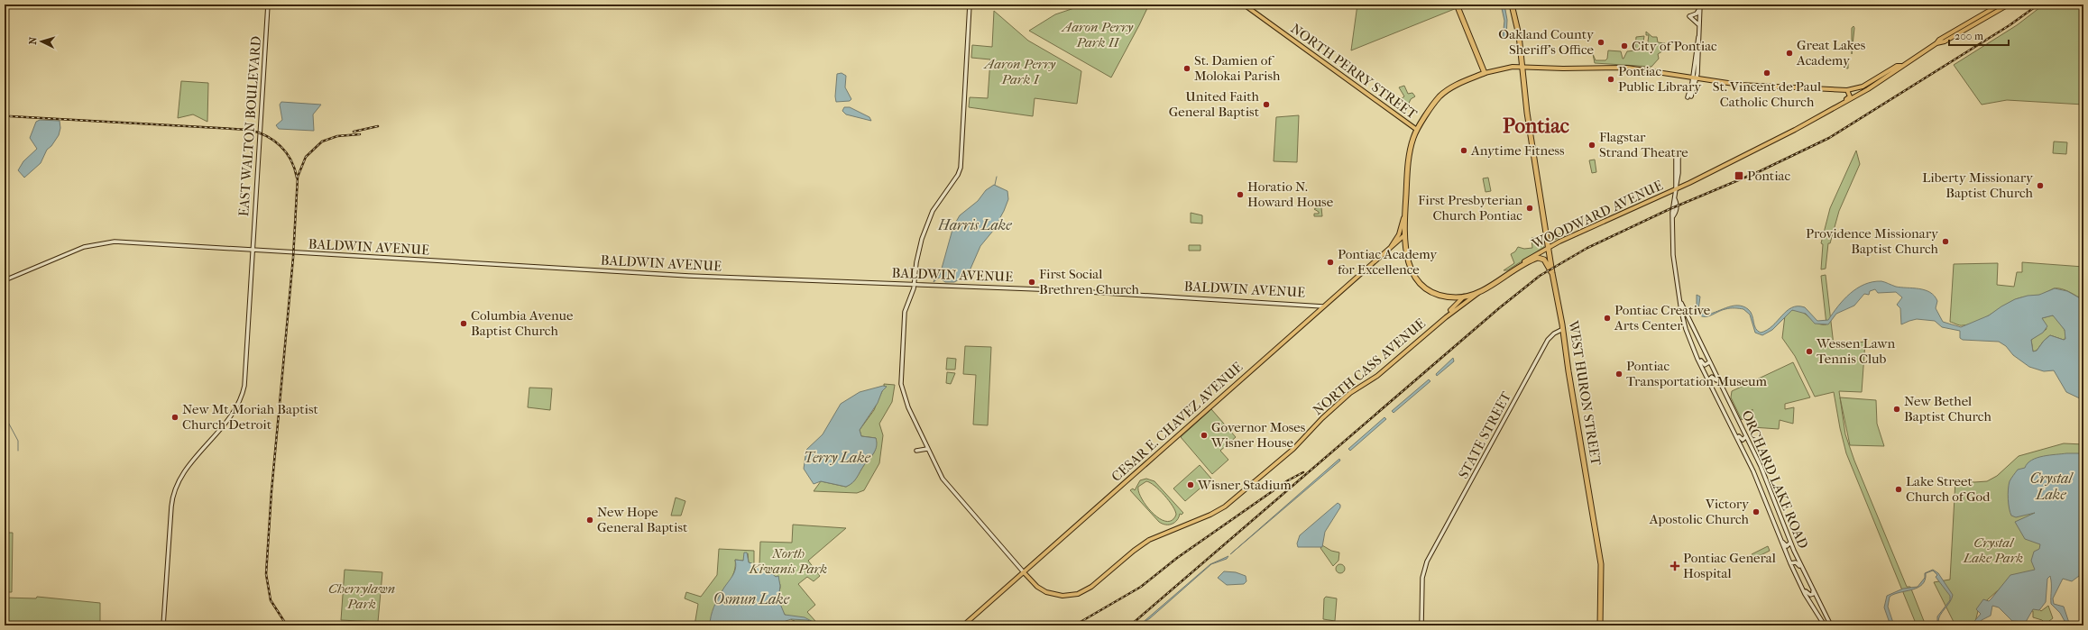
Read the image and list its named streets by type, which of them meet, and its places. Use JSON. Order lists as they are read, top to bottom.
{
  "streets": {
    "highway": ["WOODWARD AVENUE", "WEST HURON STREET"],
    "main road": [
      "NORTH PERRY STREET",
      "EAST WALTON BOULEVARD",
      "BALDWIN AVENUE",
      "NORTH CASS AVENUE",
      "CESAR E. CHAVEZ AVENUE",
      "STATE STREET",
      "ORCHARD LAKE ROAD"
    ]
  },
  "crossings": [
    ["NORTH PERRY STREET", "WOODWARD AVENUE"],
    ["EAST WALTON BOULEVARD", "BALDWIN AVENUE"],
    ["WOODWARD AVENUE", "NORTH CASS AVENUE"],
    ["WOODWARD AVENUE", "WEST HURON STREET"],
    ["WOODWARD AVENUE", "CESAR E. CHAVEZ AVENUE"],
    ["WOODWARD AVENUE", "ORCHARD LAKE ROAD"],
    ["BALDWIN AVENUE", "CESAR E. CHAVEZ AVENUE"],
    ["NORTH CASS AVENUE", "CESAR E. CHAVEZ AVENUE"],
    ["WEST HURON STREET", "STATE STREET"]
  ],
  "districts": ["Pontiac"],
  "water": [
    "Harris Lake",
    "Terry Lake",
    "Crystal Lake",
    "Osmun Lake"
  ],
  "parks": [
    "Aaron Perry Park II",
    "Aaron Perry Park I",
    "Crystal Lake Park",
    "North Kiwanis Park",
    "Cherrylawn Park"
  ],
  "places": {
    "other": [
      "Oakland County Sheriff's Office",
      "City of Pontiac",
      "Great Lakes Academy",
      "St. Damien of Molokai Parish",
      "St. Vincent de Paul Catholic Church",
      "Pontiac Public Library",
      "United Faith General Baptist",
      "Flagstar Strand Theatre",
      "Anytime Fitness",
      "Liberty Missionary Baptist Church",
      "Horatio N. Howard House",
      "First Presbyterian Church Pontiac",
      "Providence Missionary Baptist Church",
      "Pontiac Academy for Excellence",
      "First Social Brethren Church",
      "Pontiac Creative Arts Center",
      "Columbia Avenue Baptist Church",
      "Wessen Lawn Tennis Club",
      "Pontiac Transportation Museum",
      "New Bethel Baptist Church",
      "New Mt Moriah Baptist Church Detroit",
      "Governor Moses Wisner House",
      "Wisner Stadium",
      "Lake Street Church of God",
      "Victory Apostolic Church",
      "New Hope General Baptist"
    ],
    "transit": ["Pontiac"],
    "health": ["Pontiac General Hospital"]
  },
  "scale_bar": "200 m",
  "north": "left"
}
